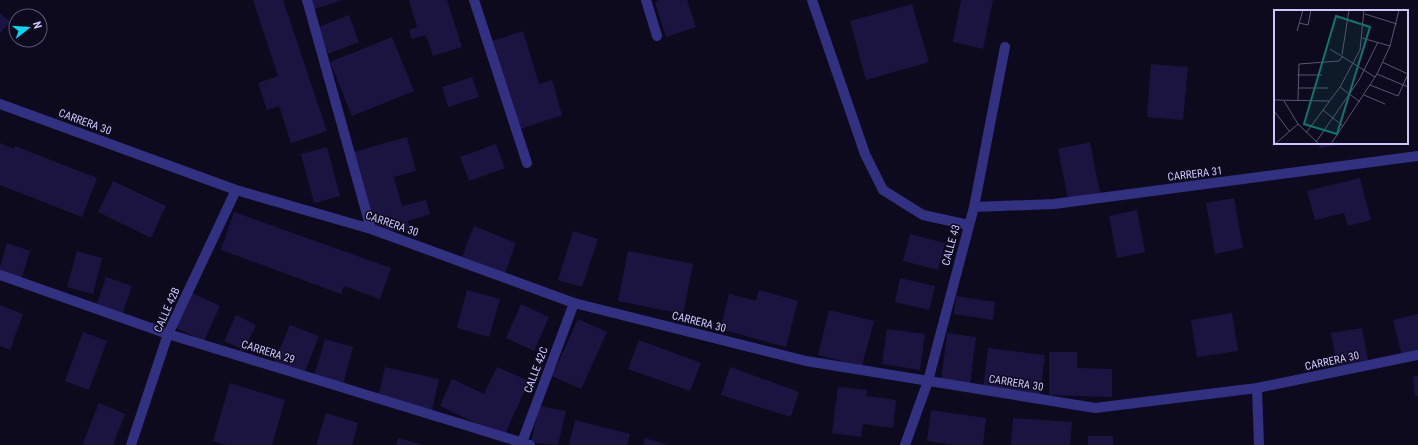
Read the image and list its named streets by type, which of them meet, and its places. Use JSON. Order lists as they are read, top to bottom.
{
  "streets": {
    "street": [
      "CARRERA 30",
      "CARRERA 31",
      "CALLE 43",
      "CALLE 42B",
      "CARRERA 29",
      "CALLE 42C"
    ]
  },
  "crossings": [
    ["CARRERA 30", "CALLE 43"],
    ["CARRERA 30", "CALLE 42B"],
    ["CARRERA 30", "CALLE 42C"],
    ["CARRERA 31", "CALLE 43"],
    ["CALLE 42B", "CARRERA 29"],
    ["CARRERA 29", "CALLE 42C"]
  ],
  "north": "right"
}
